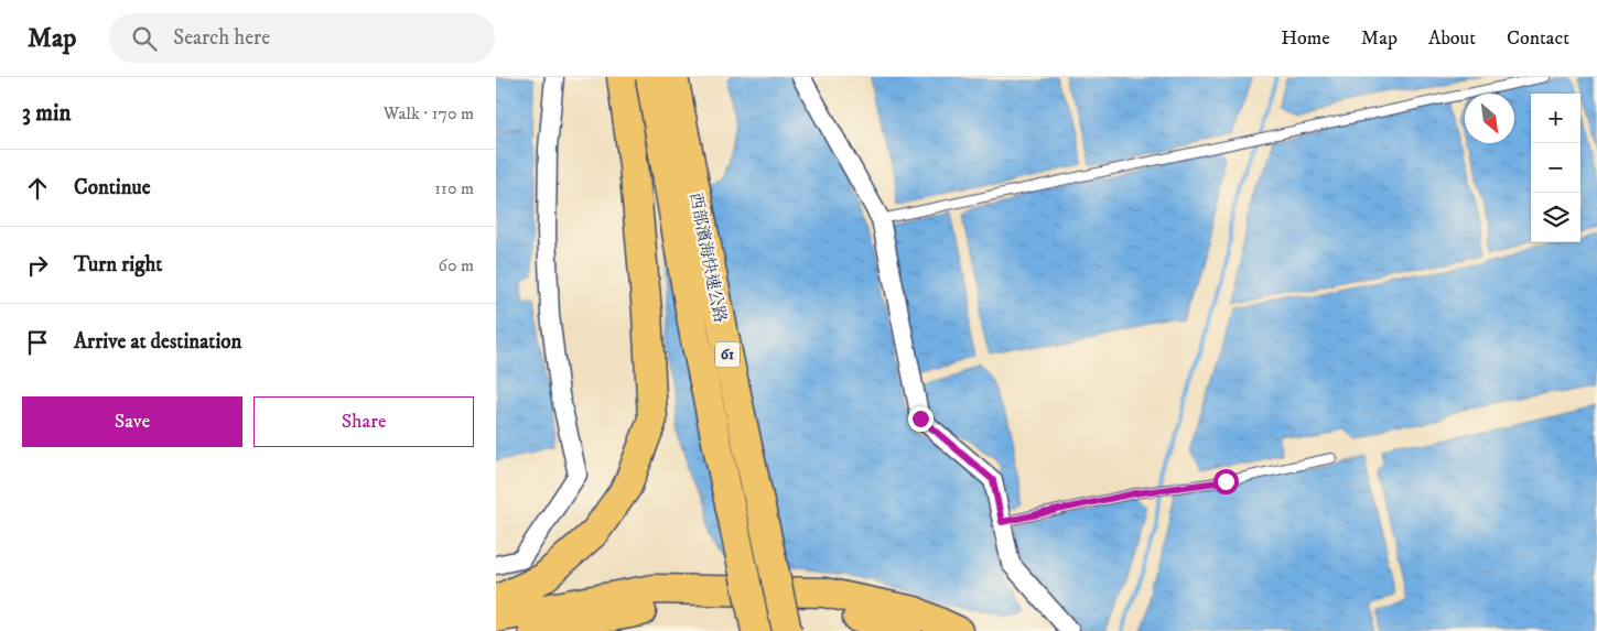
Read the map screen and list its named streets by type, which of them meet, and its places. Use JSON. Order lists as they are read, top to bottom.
{
  "streets": {
    "highway": ["西部濱海快速公路", "61"]
  },
  "north": "bottom right",
  "page": {
    "header": "Map",
    "search": "Search here",
    "nav": [
      "Home",
      "Map",
      "About",
      "Contact"
    ],
    "heading": ["3 min", "Walk · 170 m"],
    "map_buttons": ["+", "−"],
    "list": [
      ["Continue", "110 m"],
      ["Turn right", "60 m"],
      "Arrive at destination"
    ],
    "buttons": ["Save", "Share"]
  }
}
